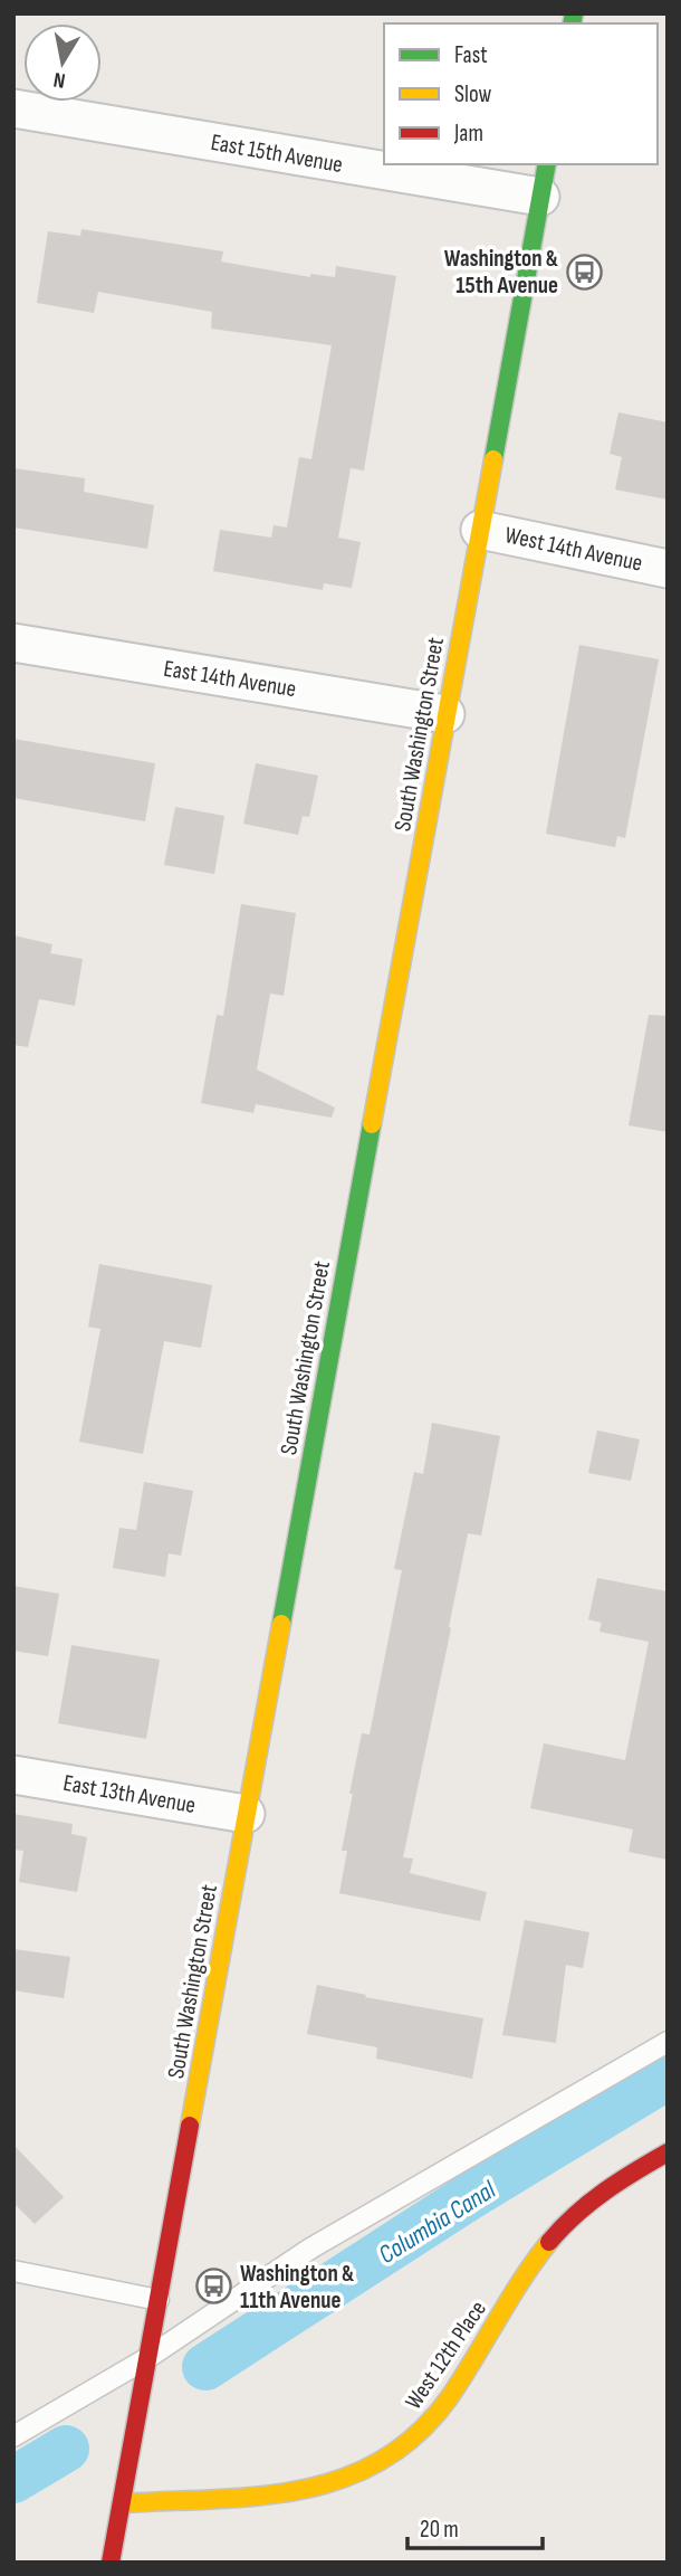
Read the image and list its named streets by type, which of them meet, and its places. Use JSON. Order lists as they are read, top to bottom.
{
  "streets": {
    "main road": ["South Washington Street", "West 12th Place"],
    "street": [
      "East 15th Avenue",
      "West 14th Avenue",
      "East 14th Avenue",
      "East 13th Avenue"
    ]
  },
  "crossings": [
    ["East 15th Avenue", "South Washington Street"],
    ["West 14th Avenue", "South Washington Street"],
    ["East 14th Avenue", "South Washington Street"],
    ["South Washington Street", "East 13th Avenue"],
    ["South Washington Street", "West 12th Place"]
  ],
  "water": ["Columbia Canal"],
  "places": {
    "bus stop": ["Washington & 15th Avenue", "Washington & 11th Avenue"]
  },
  "legend": ["Fast", "Slow", "Jam"],
  "scale_bar": "20 m",
  "north": "bottom"
}
